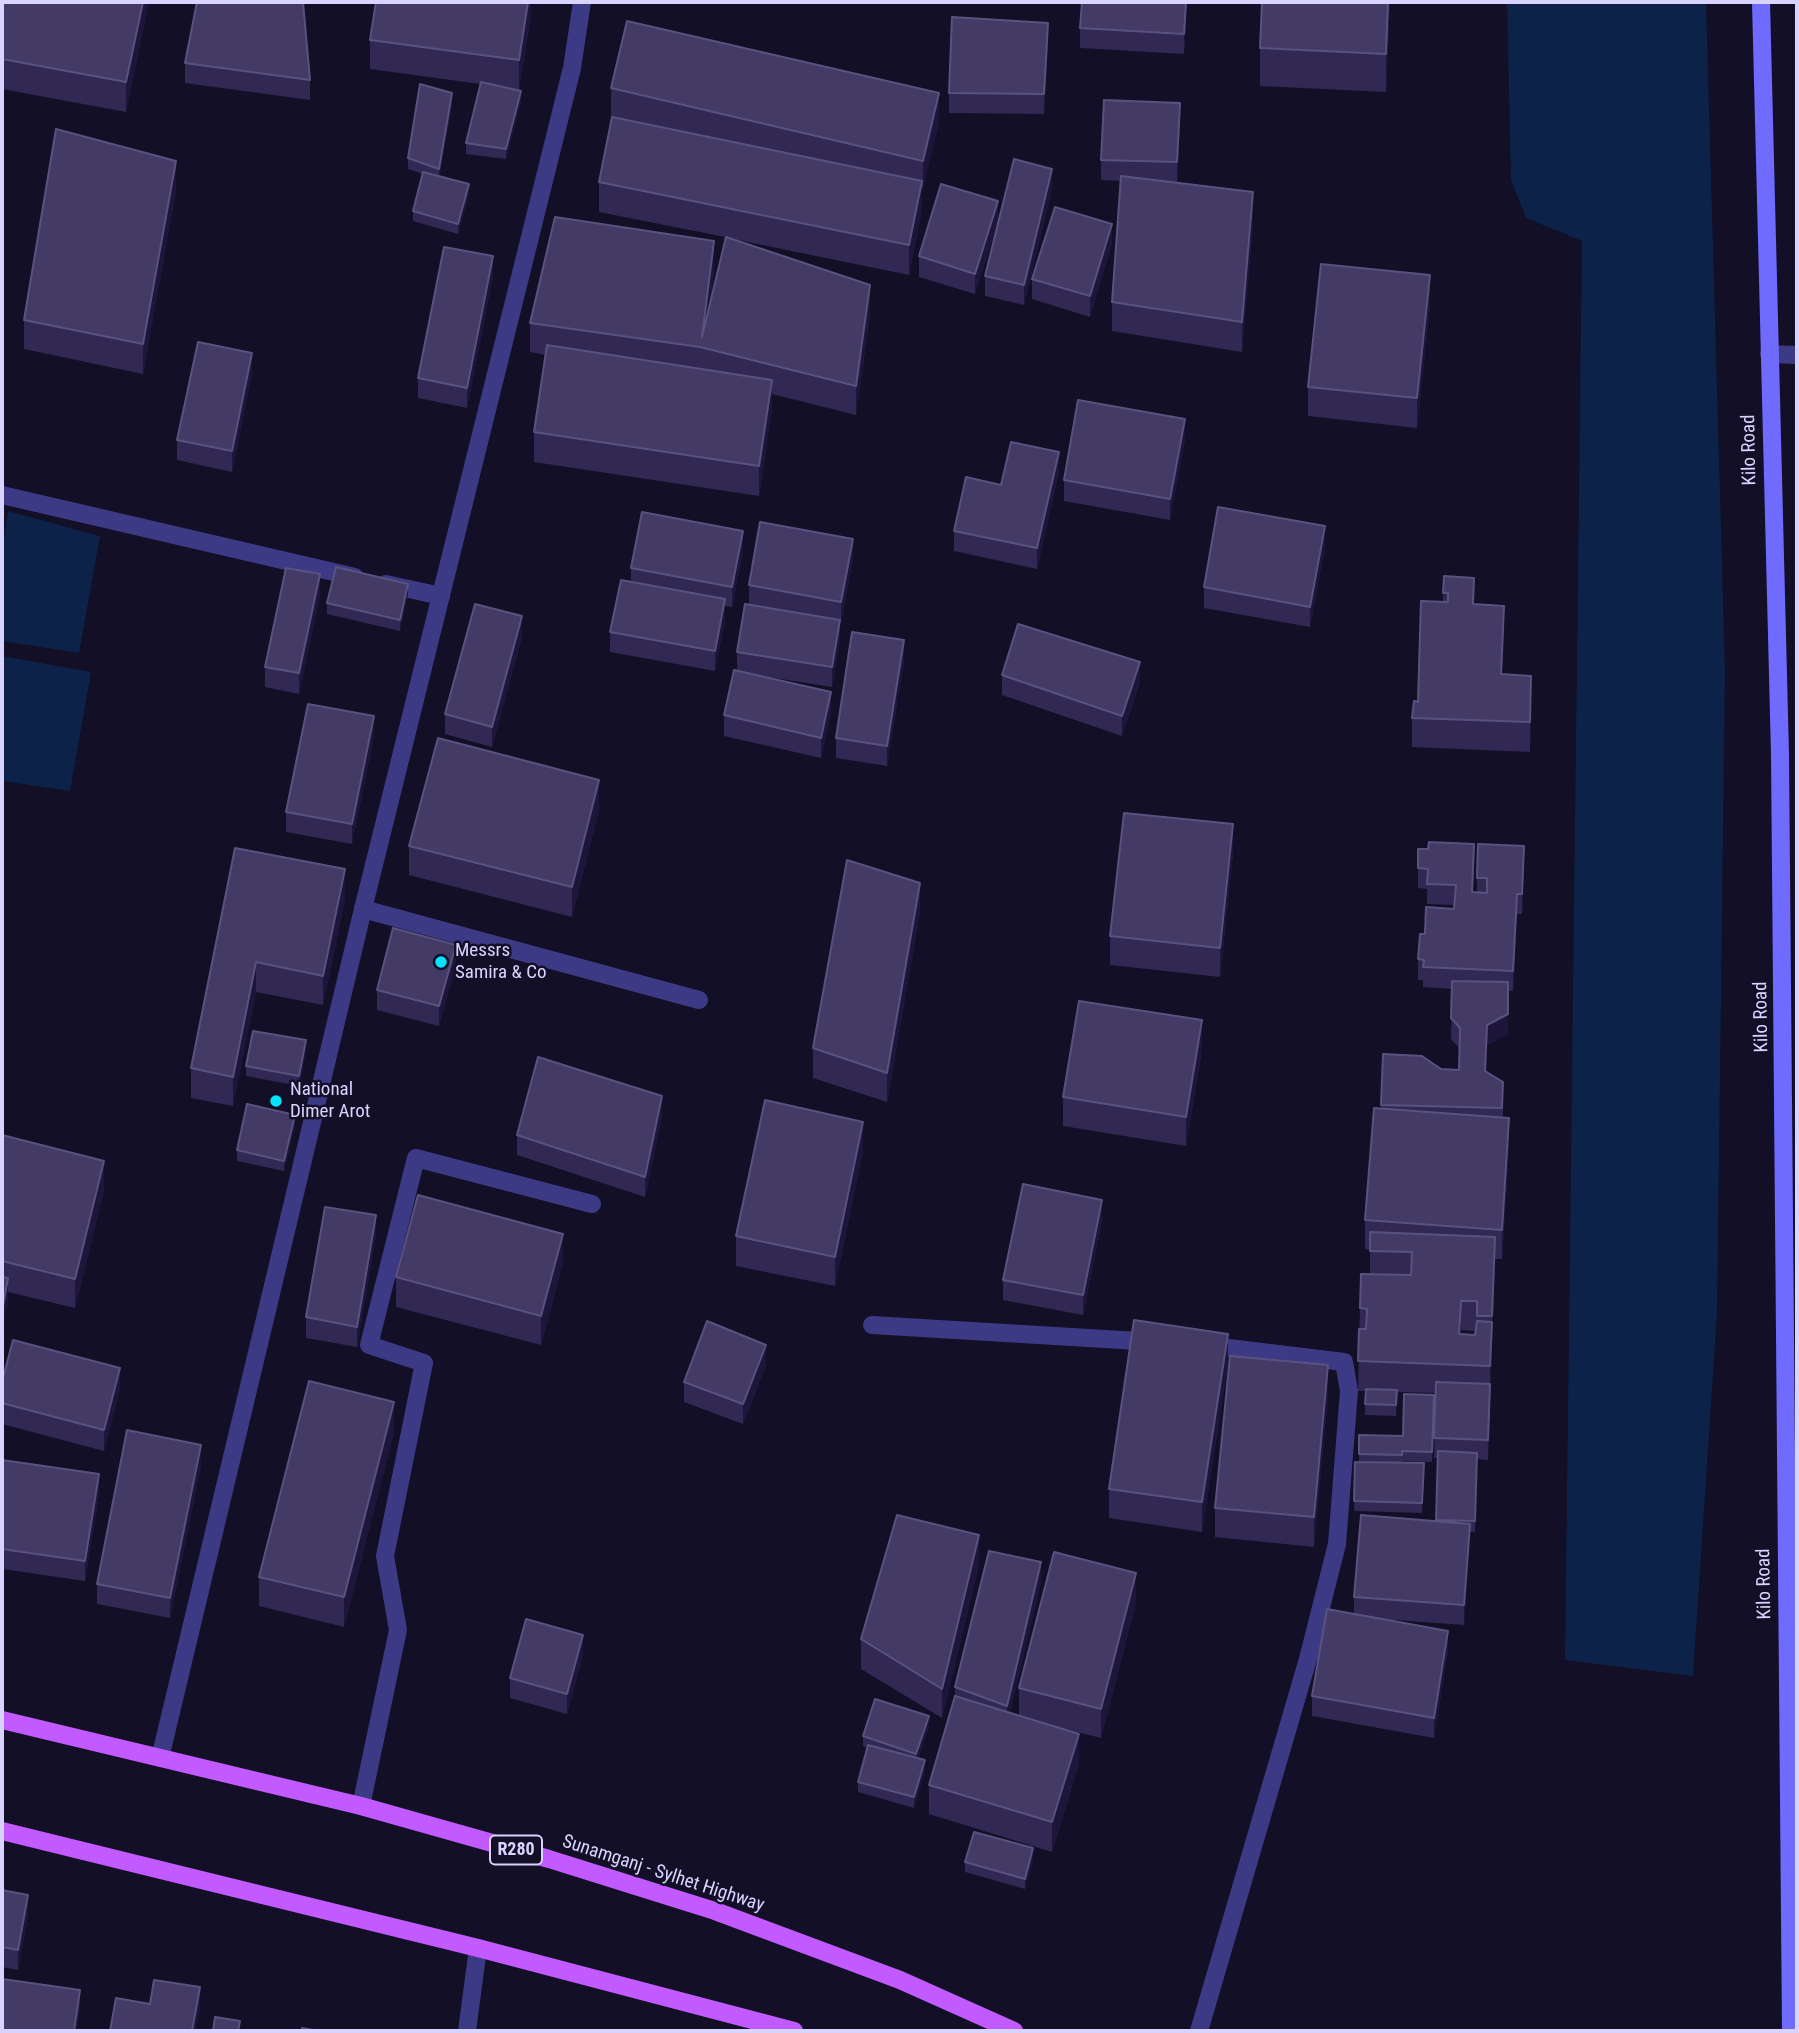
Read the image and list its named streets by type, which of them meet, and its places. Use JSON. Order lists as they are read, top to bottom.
{
  "streets": {
    "main road": ["R280", "Sunamganj - Sylhet Highway"],
    "street": ["Kilo Road"]
  },
  "places": ["Messrs Samira & Co", "National Dimer Arot"]
}
